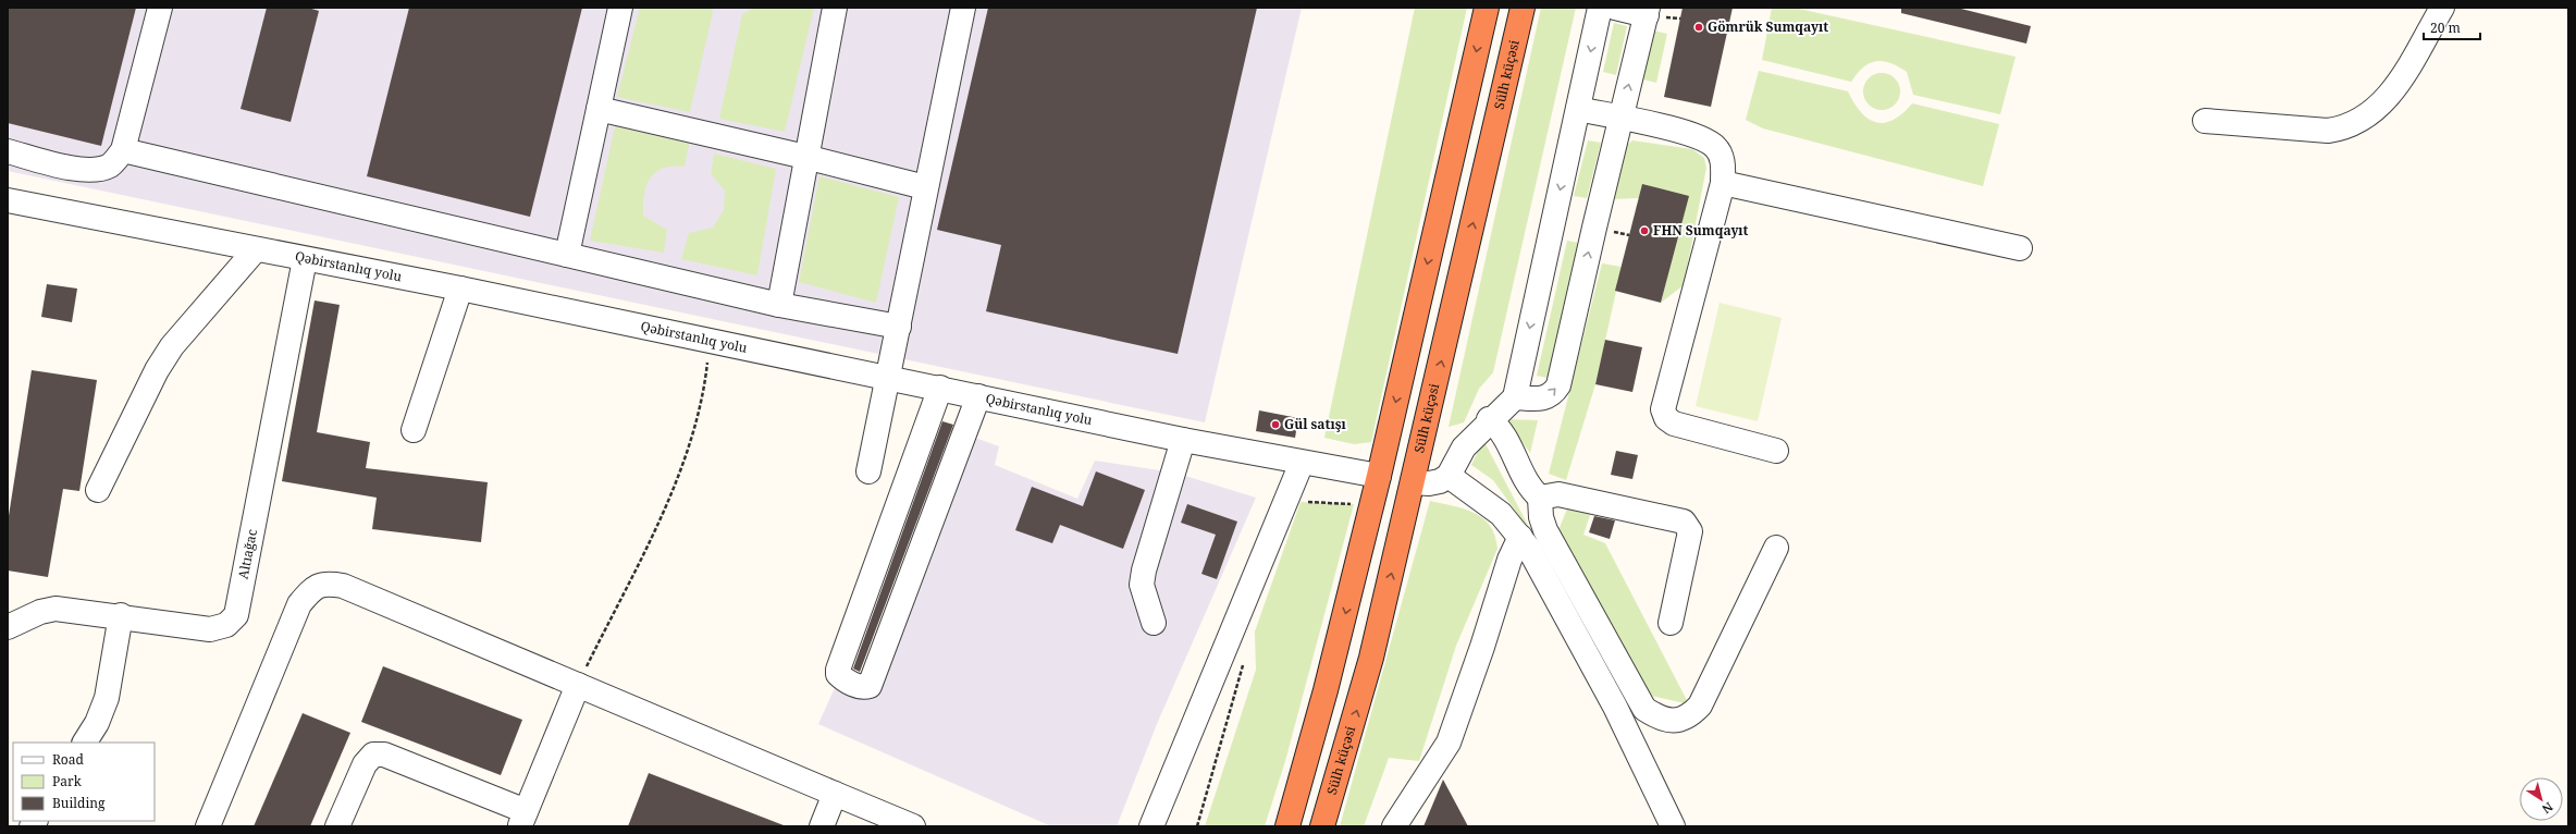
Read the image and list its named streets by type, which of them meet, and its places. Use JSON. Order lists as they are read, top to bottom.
{
  "streets": {
    "highway": ["Sülh küçəsi"],
    "street": ["Qəbirstanlıq yolu", "Altıağac"]
  },
  "crossings": [
    ["Qəbirstanlıq yolu", "Altıağac"]
  ],
  "places": ["Gömrük Sumqayıt", "FHN Sumqayıt", "Gül satışı"],
  "legend": ["Road", "Park", "Building"],
  "scale_bar": "20 m",
  "north": "bottom right"
}
